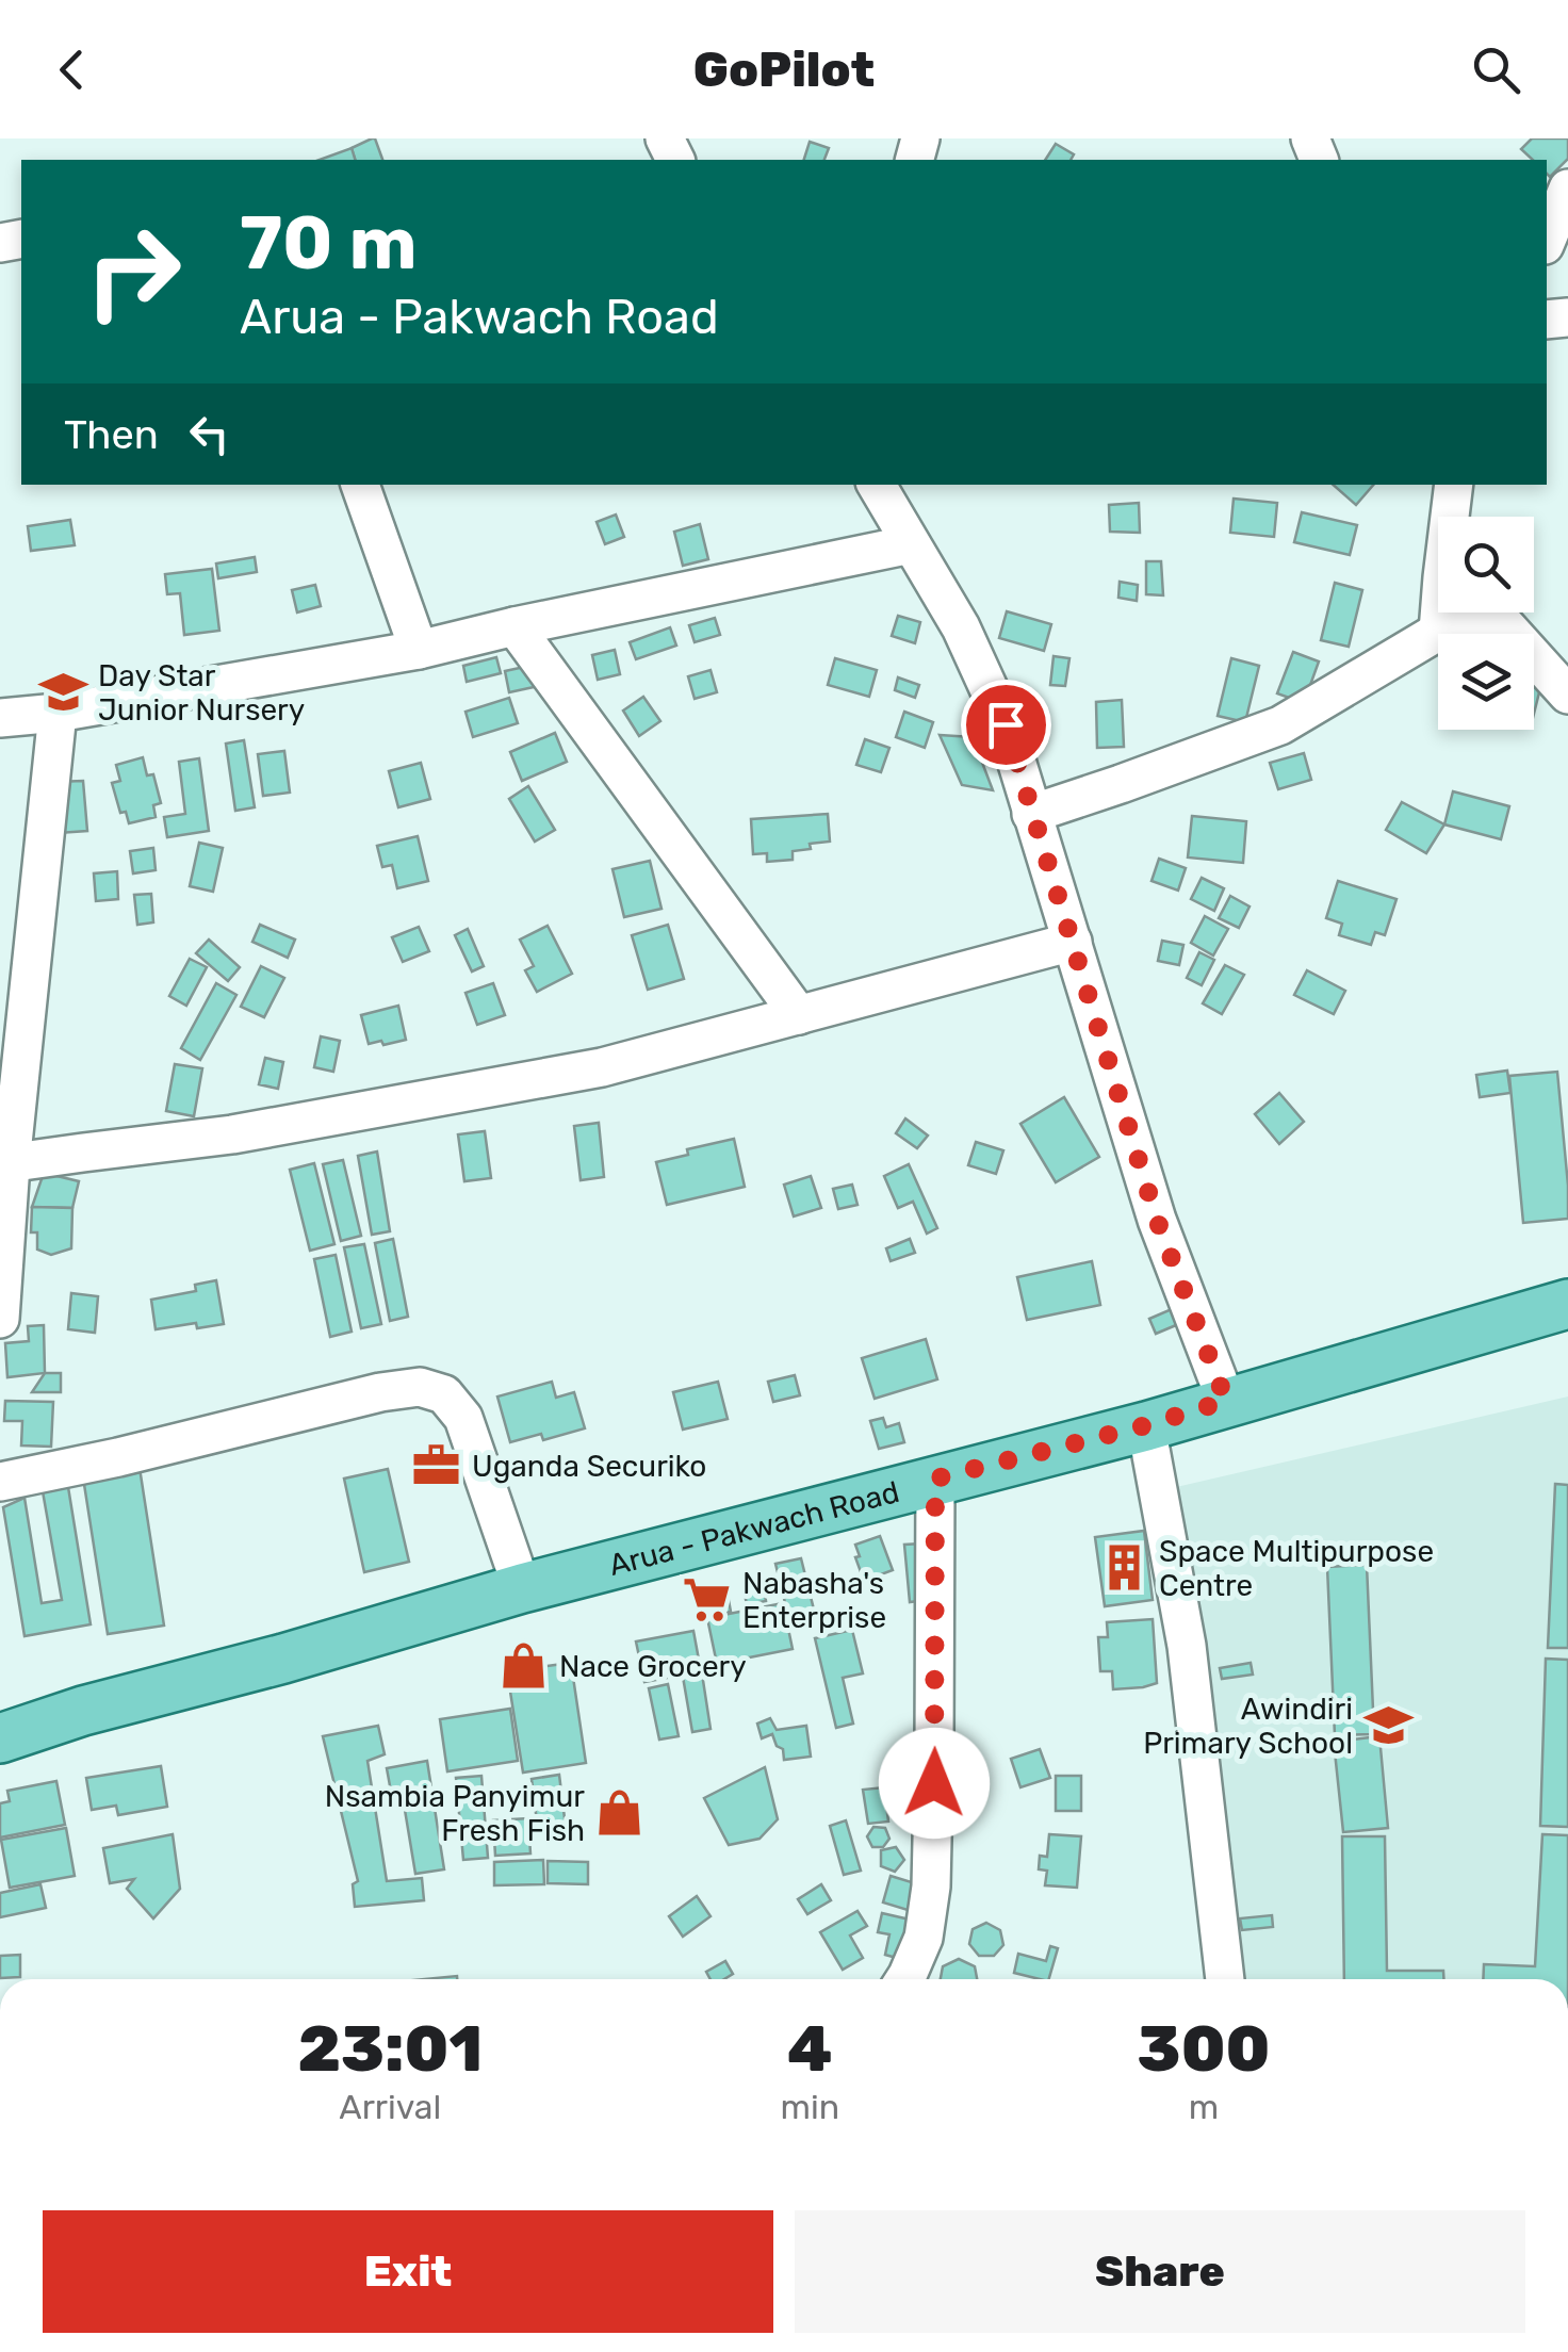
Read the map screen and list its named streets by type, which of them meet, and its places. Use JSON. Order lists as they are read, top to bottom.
{
  "streets": {
    "main road": ["Arua - Pakwach Road"]
  },
  "places": {
    "school or university": ["Day Star Junior Nursery", "Awindiri Primary School"],
    "office": ["Uganda Securiko"],
    "building": ["Space Multipurpose Centre"],
    "supermarket": ["Nabasha's Enterprise"],
    "shop": ["Nace Grocery", "Nsambia Panyimur Fresh Fish"]
  },
  "page": {
    "header": "GoPilot",
    "turn": ["70 m", "Arua - Pakwach Road"],
    "then": "Then",
    "eta": [
      "23:01",
      "Arrival",
      "4",
      "min",
      "300",
      "m"
    ],
    "buttons": ["Exit", "Share"]
  }
}
